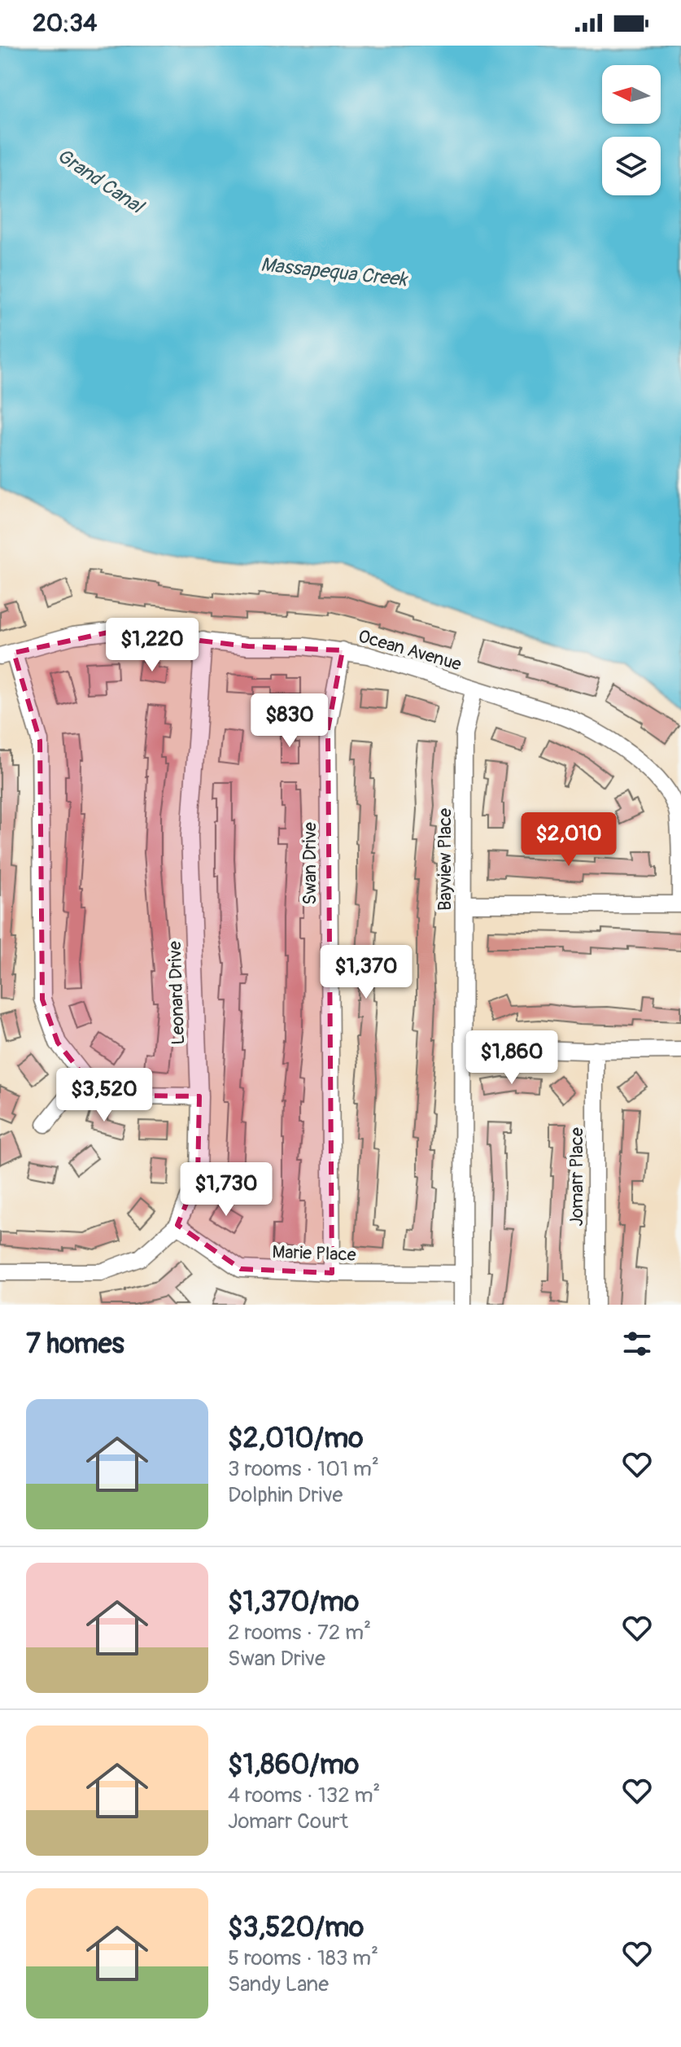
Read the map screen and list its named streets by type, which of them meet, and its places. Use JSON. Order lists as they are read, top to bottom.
{
  "streets": {
    "street": [
      "Ocean Avenue",
      "Bayview Place",
      "Swan Drive",
      "Leonard Drive",
      "Jomarr Place",
      "Marie Place"
    ]
  },
  "crossings": [
    ["Ocean Avenue", "Bayview Place"],
    ["Ocean Avenue", "Swan Drive"],
    ["Ocean Avenue", "Leonard Drive"],
    ["Bayview Place", "Marie Place"],
    ["Swan Drive", "Marie Place"],
    ["Leonard Drive", "Marie Place"]
  ],
  "water": ["Grand Canal", "Massapequa Creek"],
  "north": "left",
  "page": {
    "status": "20:34",
    "price": [
      "$1,220",
      "$830",
      "$2,010",
      "$1,370",
      "$1,860",
      "$3,520",
      "$1,730"
    ],
    "heading": "7 homes",
    "list": [
      {
        "name": "$2,010/mo",
        "note": "3 rooms · 101 m² · Dolphin Drive"
      },
      {
        "name": "$1,370/mo",
        "note": "2 rooms · 72 m² · Swan Drive"
      },
      {
        "name": "$1,860/mo",
        "note": "4 rooms · 132 m² · Jomarr Court"
      },
      {
        "name": "$3,520/mo",
        "note": "5 rooms · 183 m² · Sandy Lane"
      }
    ]
  }
}
